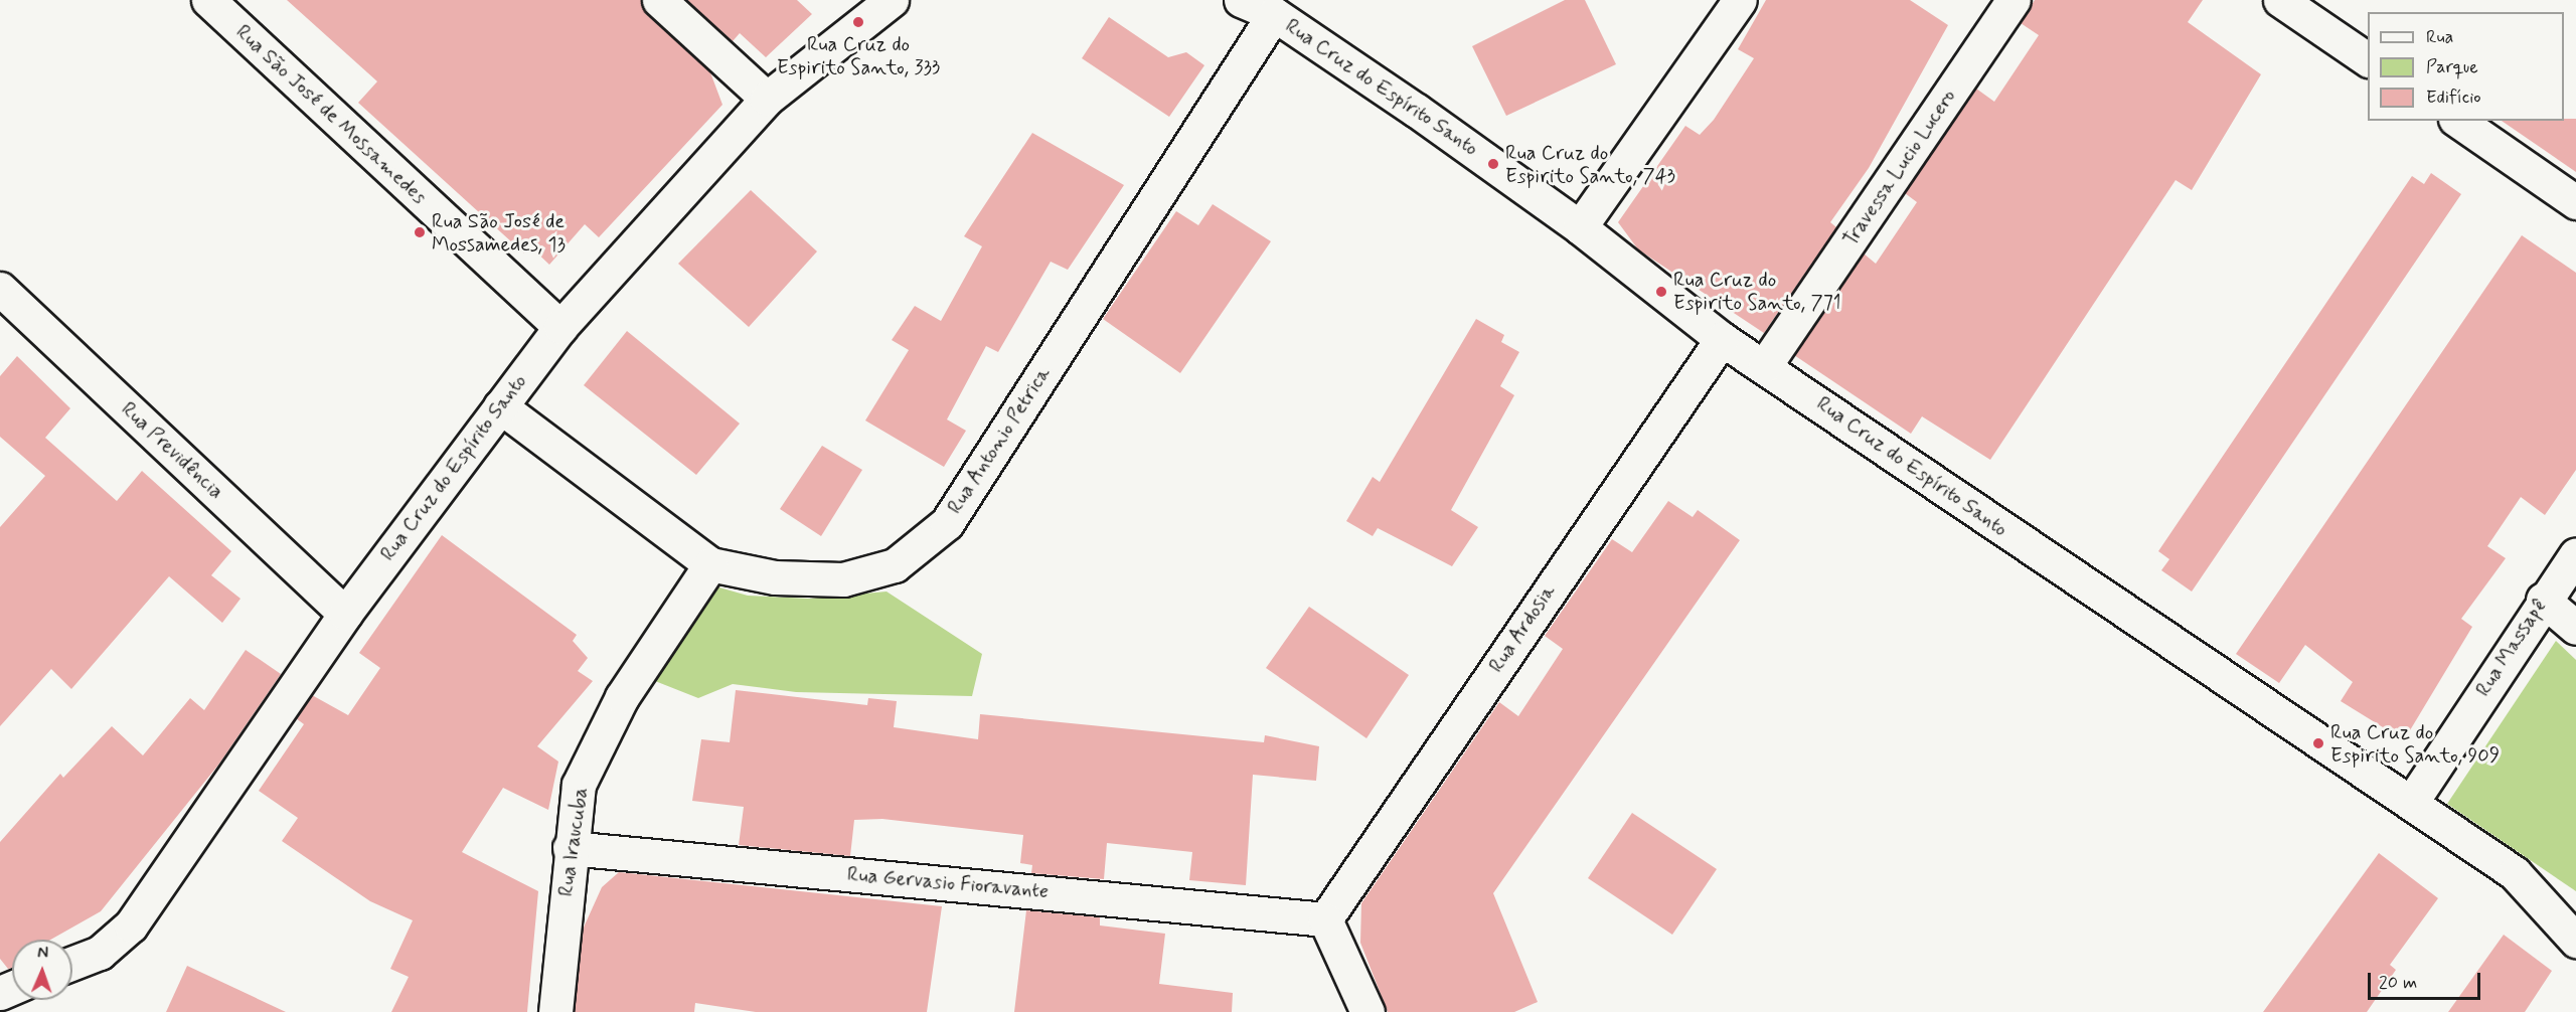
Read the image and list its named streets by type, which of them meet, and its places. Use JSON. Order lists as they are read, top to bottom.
{
  "streets": {
    "street": [
      "Rua Cruz do Espírito Santo",
      "Rua São José de Mossamedes",
      "Travessa Lucio Lucero",
      "Rua Antonio Petrica",
      "Rua Previdência",
      "Rua Ardosia",
      "Rua Massapê",
      "Rua Iraucuba",
      "Rua Gervasio Fioravante"
    ]
  },
  "crossings": [
    ["Rua Cruz do Espírito Santo", "Rua São José de Mossamedes"],
    ["Rua Cruz do Espírito Santo", "Travessa Lucio Lucero"],
    ["Rua Cruz do Espírito Santo", "Rua Antonio Petrica"],
    ["Rua Cruz do Espírito Santo", "Rua Previdência"],
    ["Rua Cruz do Espírito Santo", "Rua Ardosia"],
    ["Rua Cruz do Espírito Santo", "Rua Massapê"],
    ["Rua Antonio Petrica", "Rua Iraucuba"],
    ["Rua Ardosia", "Rua Gervasio Fioravante"],
    ["Rua Iraucuba", "Rua Gervasio Fioravante"]
  ],
  "places": [
    "Rua Cruz do Espirito Santo, 333",
    "Rua Cruz do Espirito Santo, 743",
    "Rua São José de Mossamedes, 13",
    "Rua Cruz do Espirito Santo, 771",
    "Rua Cruz do Espirito Santo, 909"
  ],
  "legend": ["Rua", "Parque", "Edifício"],
  "scale_bar": "20 m",
  "north": "top"
}
